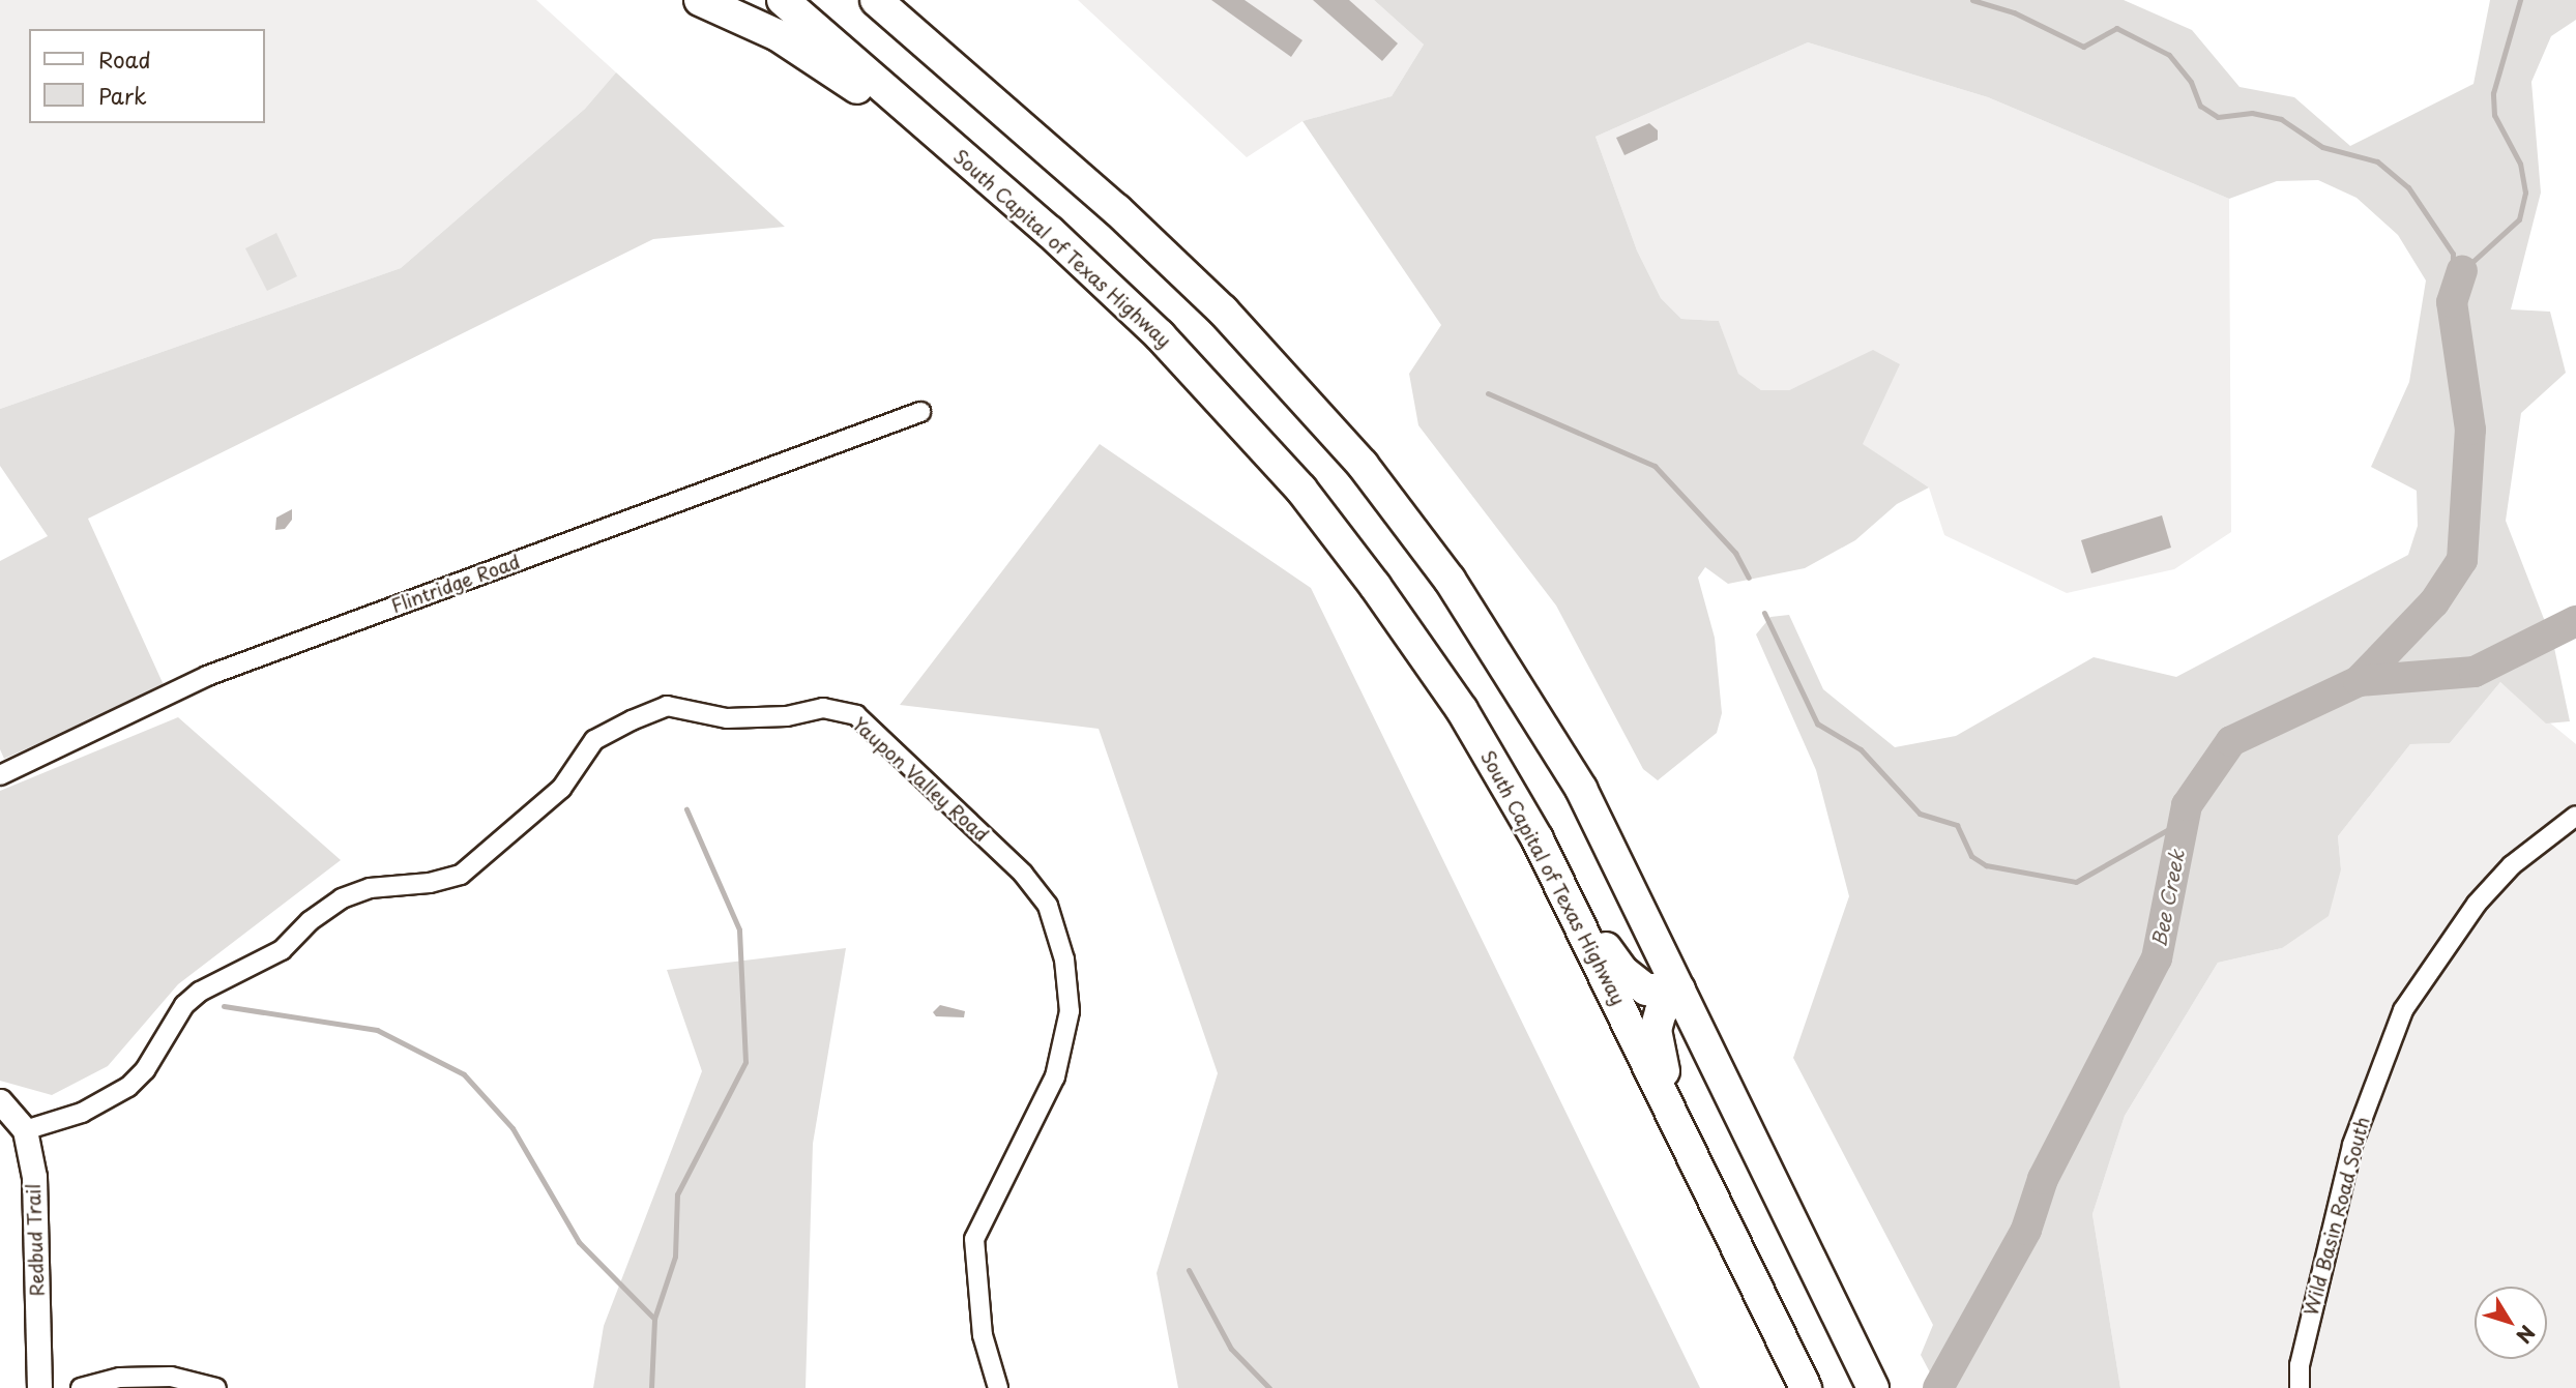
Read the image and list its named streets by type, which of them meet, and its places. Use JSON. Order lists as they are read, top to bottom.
{
  "streets": {
    "highway": ["South Capital of Texas Highway"],
    "street": [
      "Flintridge Road",
      "Yaupon Valley Road",
      "Wild Basin Road South",
      "Redbud Trail"
    ]
  },
  "crossings": [
    ["Yaupon Valley Road", "Redbud Trail"]
  ],
  "water": ["Bee Creek"],
  "legend": ["Road", "Park"],
  "north": "bottom right"
}
